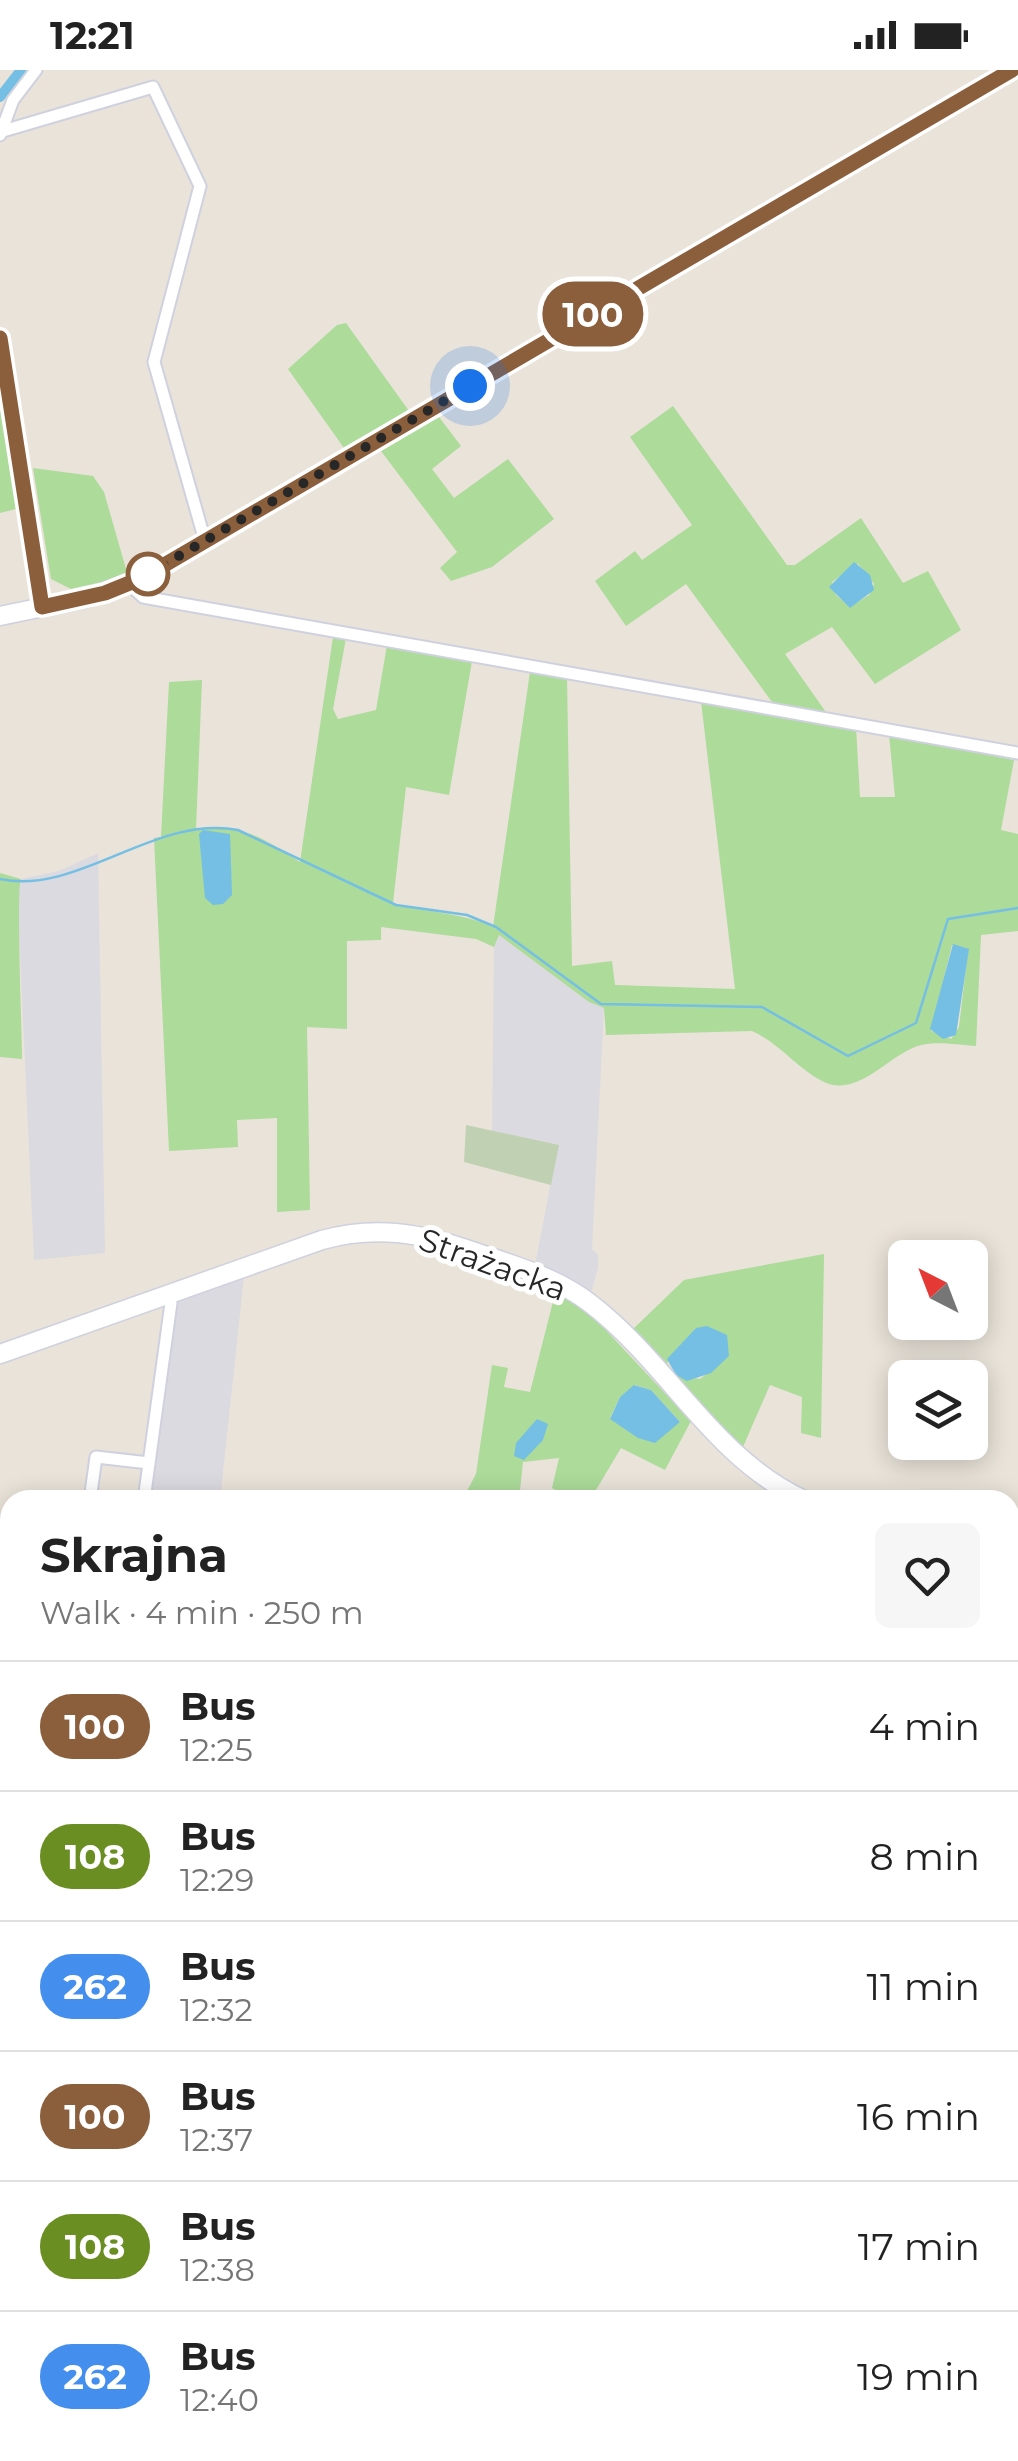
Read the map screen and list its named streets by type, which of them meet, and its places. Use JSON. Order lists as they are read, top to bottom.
{
  "streets": {
    "street": ["Strażacka"]
  },
  "lines": ["bus line 100"],
  "north": "top left",
  "page": {
    "status": "12:21",
    "on_map": "100",
    "heading": ["Skrajna", "Walk · 4 min · 250 m"],
    "list": [
      {
        "mark": "100",
        "name": "Bus",
        "note": "12:25",
        "value": "4 min"
      },
      {
        "mark": "108",
        "name": "Bus",
        "note": "12:29",
        "value": "8 min"
      },
      {
        "mark": "262",
        "name": "Bus",
        "note": "12:32",
        "value": "11 min"
      },
      {
        "mark": "100",
        "name": "Bus",
        "note": "12:37",
        "value": "16 min"
      },
      {
        "mark": "108",
        "name": "Bus",
        "note": "12:38",
        "value": "17 min"
      },
      {
        "mark": "262",
        "name": "Bus",
        "note": "12:40",
        "value": "19 min"
      }
    ]
  }
}
